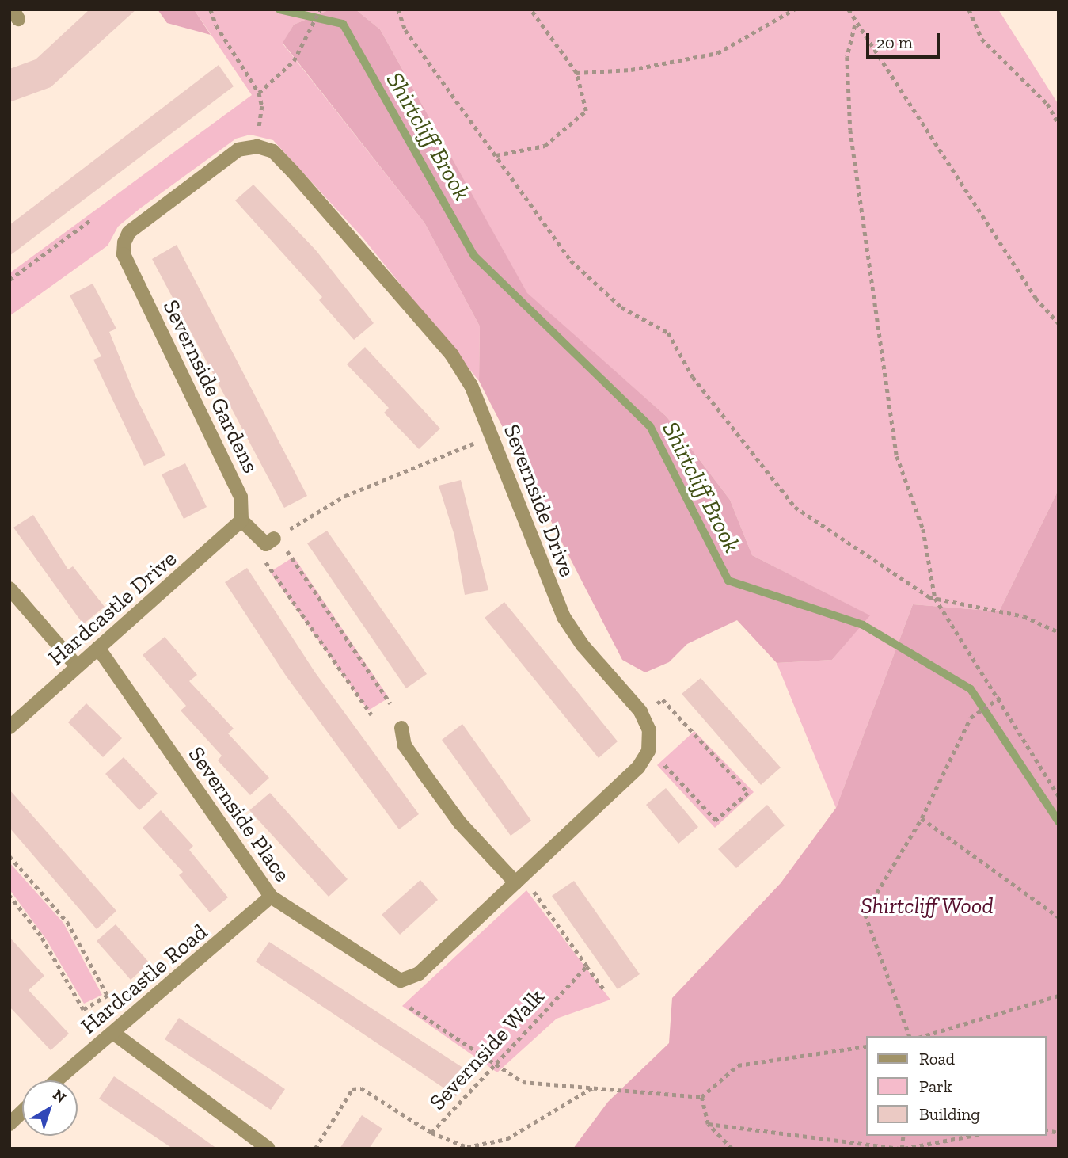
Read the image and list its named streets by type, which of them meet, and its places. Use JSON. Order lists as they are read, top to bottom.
{
  "streets": {
    "street": [
      "Severnside Gardens",
      "Severnside Drive",
      "Hardcastle Drive",
      "Severnside Place",
      "Hardcastle Road"
    ],
    "path": ["Severnside Walk"]
  },
  "crossings": [
    ["Severnside Gardens", "Severnside Drive"],
    ["Severnside Gardens", "Hardcastle Drive"],
    ["Severnside Drive", "Severnside Place"],
    ["Hardcastle Drive", "Severnside Place"],
    ["Severnside Place", "Hardcastle Road"]
  ],
  "water": ["Shirtcliff Brook"],
  "parks": ["Shirtcliff Wood"],
  "legend": ["Road", "Park", "Building"],
  "scale_bar": "20 m",
  "north": "top right"
}
